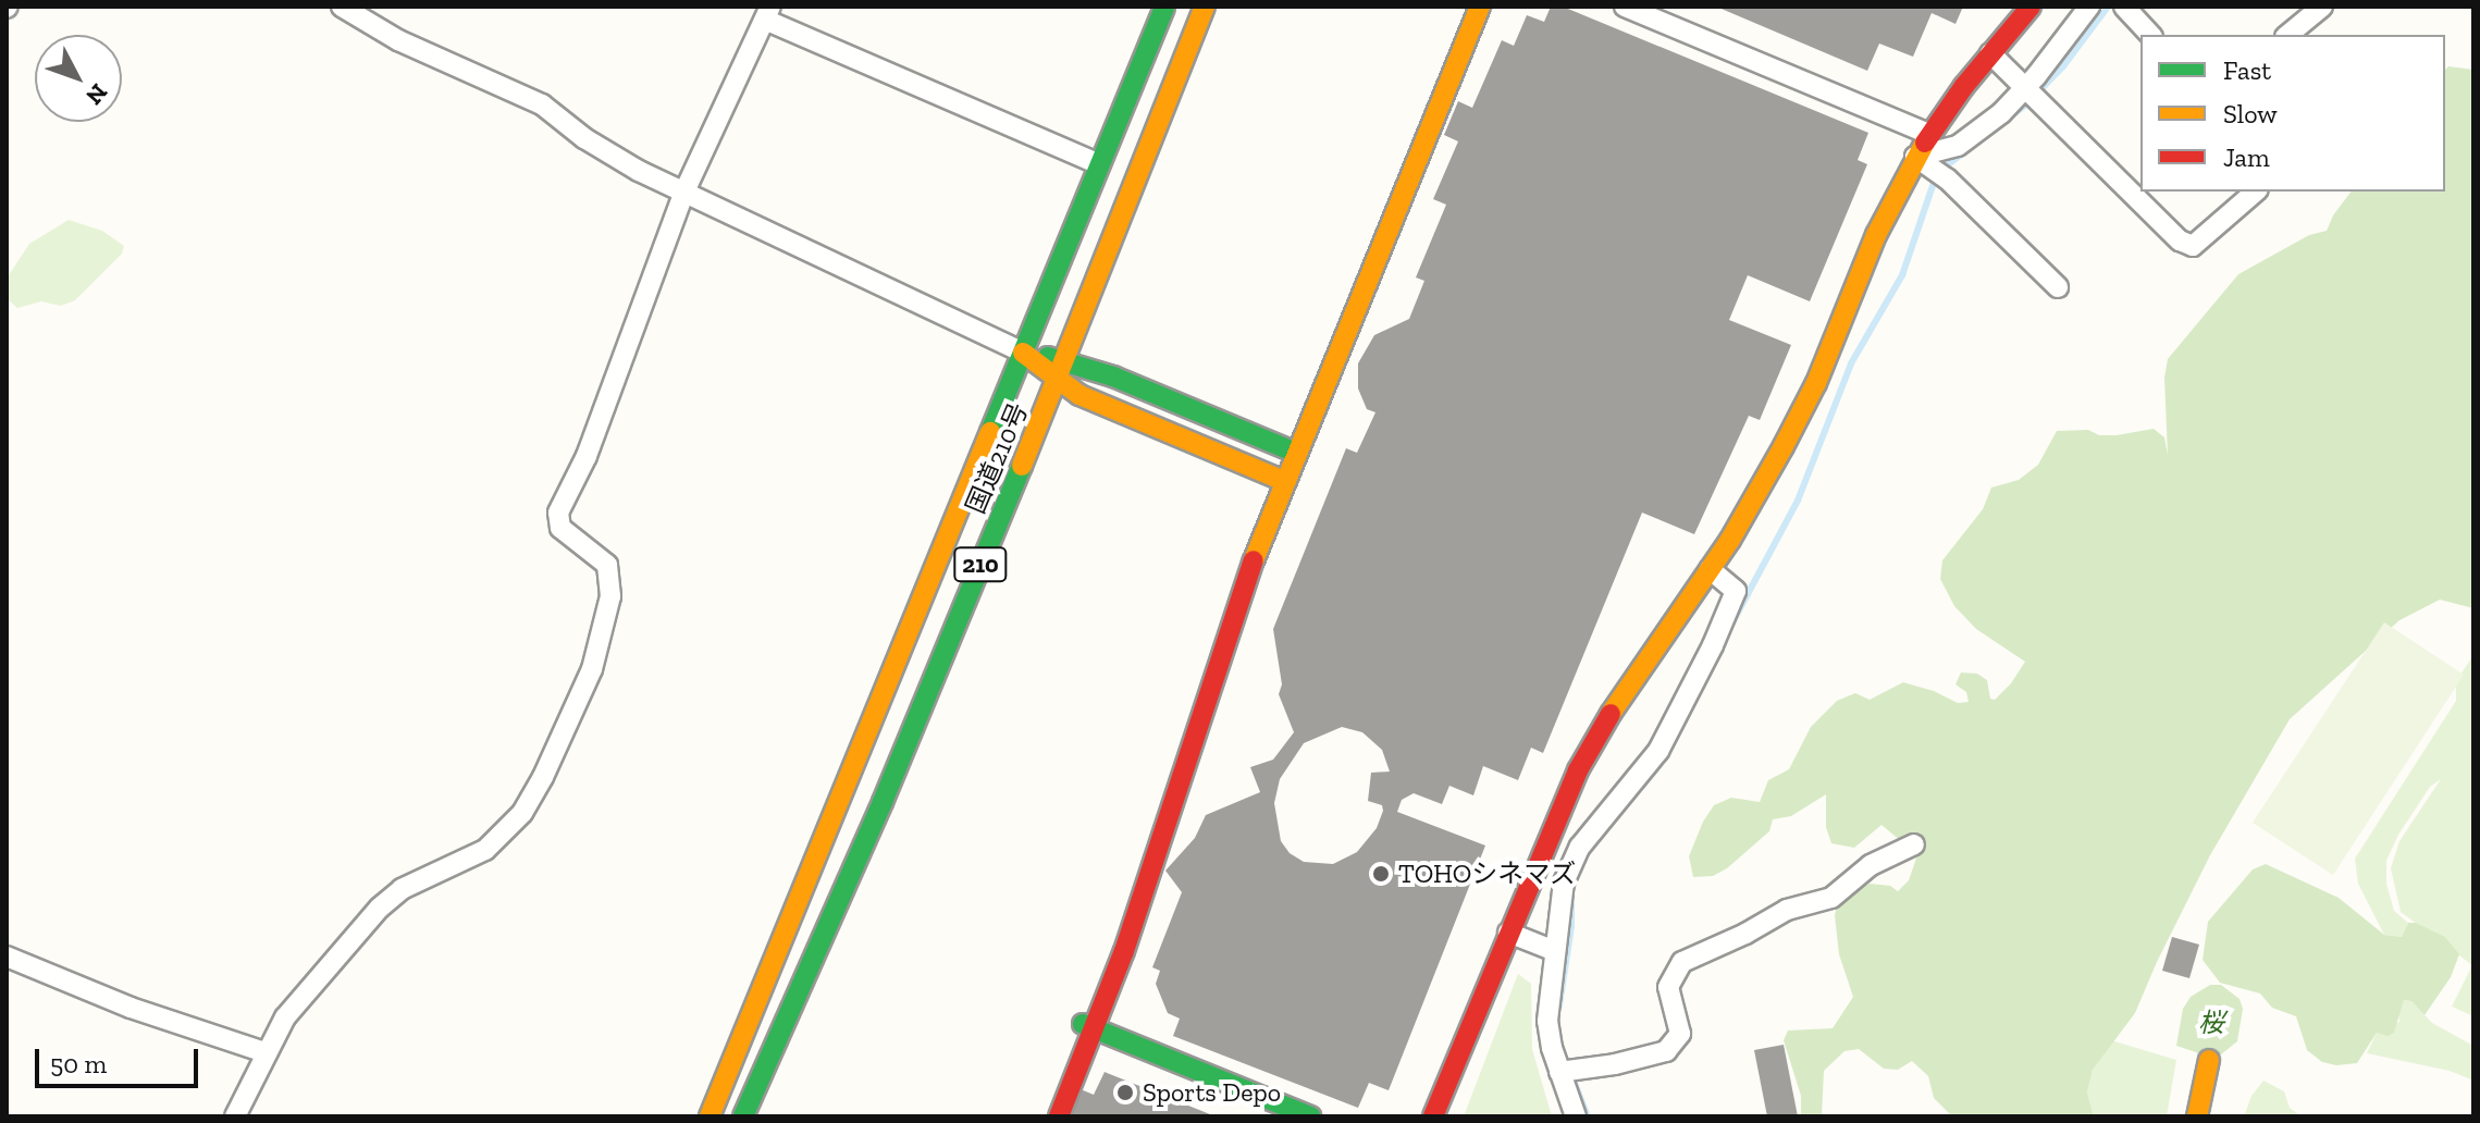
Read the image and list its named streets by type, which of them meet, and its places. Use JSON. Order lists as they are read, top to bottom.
{
  "streets": {
    "main road": ["国道210号", "210"]
  },
  "parks": ["桜"],
  "places": ["TOHOシネマズ", "Sports Depo"],
  "legend": ["Fast", "Slow", "Jam"],
  "scale_bar": "50 m",
  "north": "bottom right"
}
